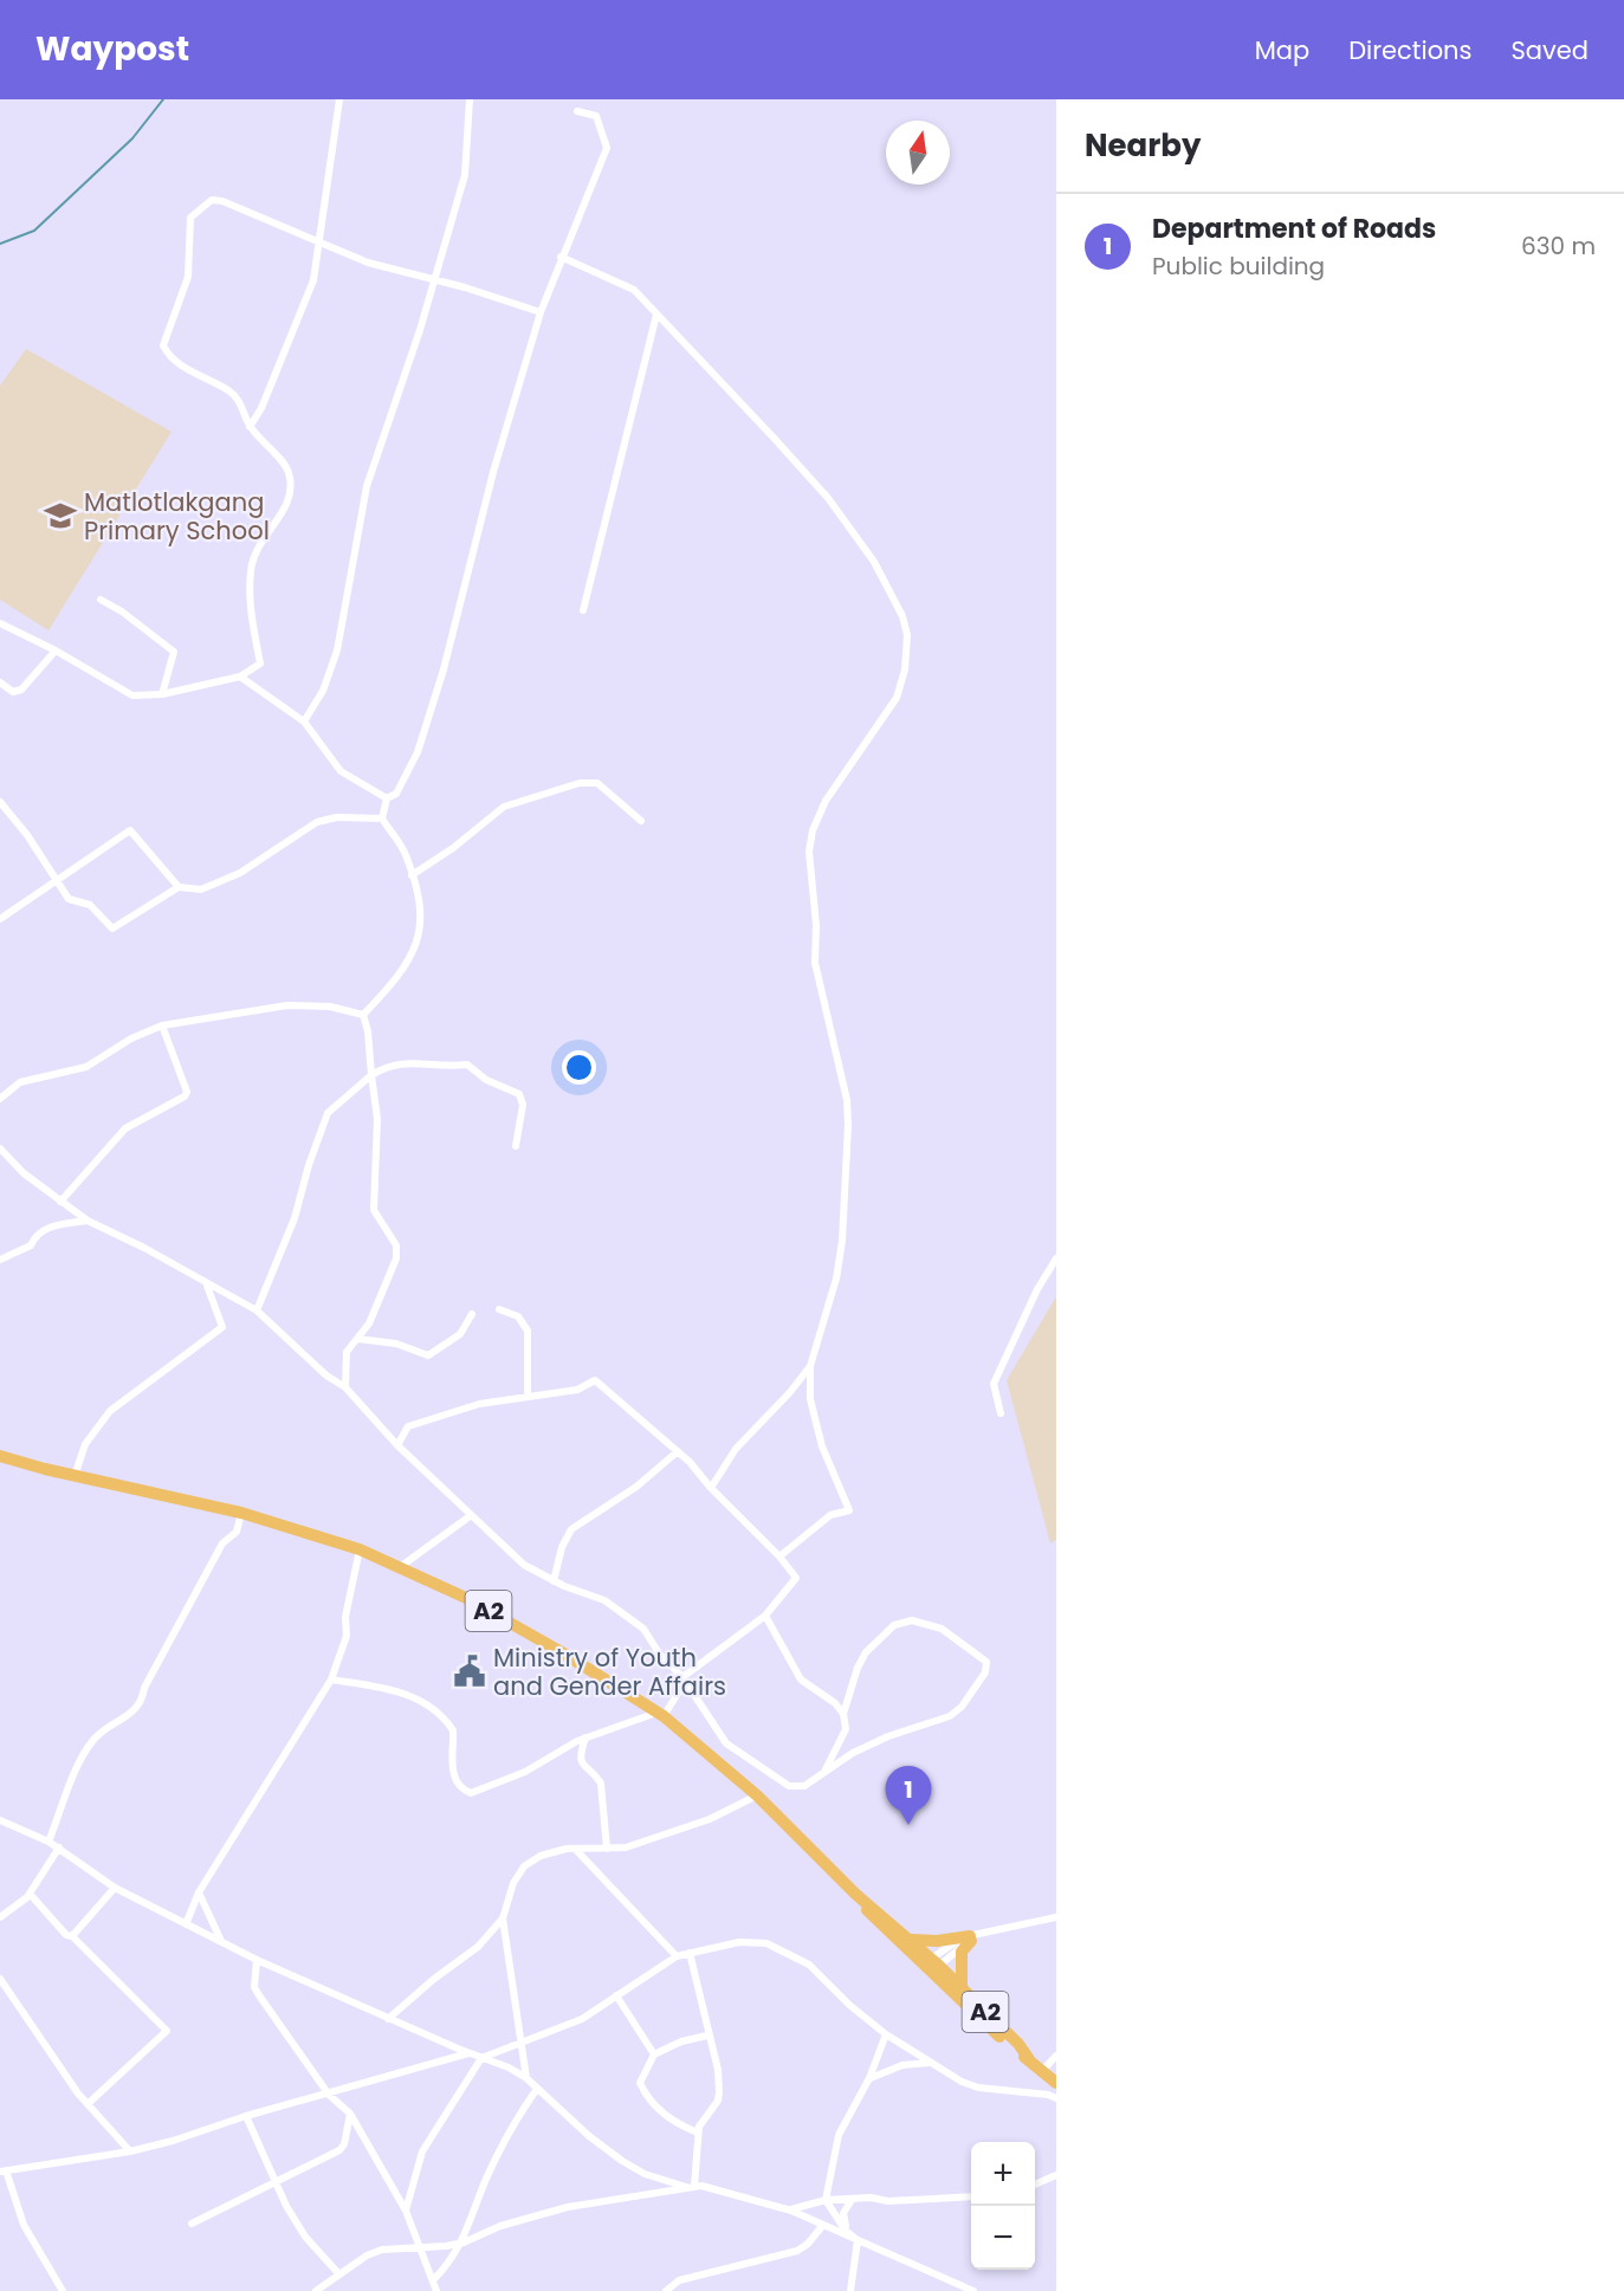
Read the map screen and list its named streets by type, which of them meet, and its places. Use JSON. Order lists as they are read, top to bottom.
{
  "streets": {
    "highway": ["A2"]
  },
  "places": {
    "school or university": ["Matlotlakgang Primary School"],
    "public building": ["Ministry of Youth and Gender Affairs"]
  },
  "north": "top",
  "page": {
    "header": "Waypost",
    "nav": ["Map", "Directions", "Saved"],
    "heading": "Nearby",
    "list": [
      {
        "mark": "1",
        "name": "Department of Roads",
        "note": "Public building",
        "value": "630 m"
      }
    ],
    "pins": "1",
    "map_buttons": ["+", "−"]
  }
}
